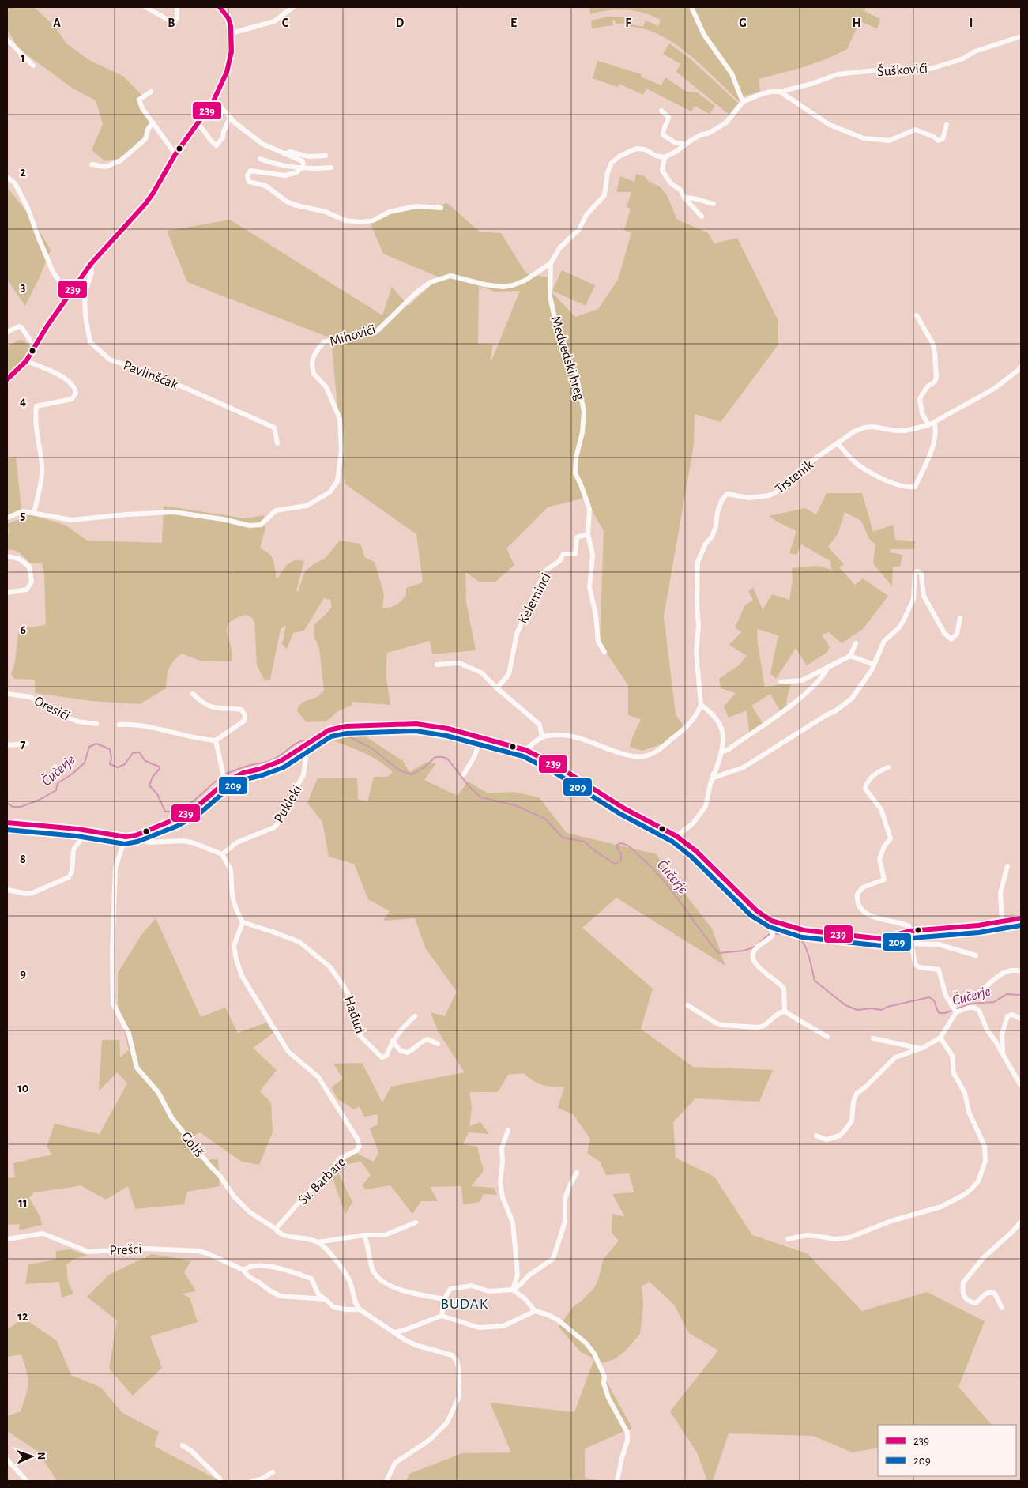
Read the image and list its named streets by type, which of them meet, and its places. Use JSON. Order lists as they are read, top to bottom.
{
  "streets": {
    "street": [
      "Šuškovići",
      "Mihovići",
      "Medvedski breg",
      "Pavlinšćak",
      "Trstenik",
      "Keleminci",
      "Oresići",
      "Pukleki",
      "Hađuri",
      "Goliš",
      "Sv. Barbare",
      "Prešci"
    ]
  },
  "crossings": [
    ["Mihovići", "Medvedski breg"],
    ["Medvedski breg", "Keleminci"],
    ["Hađuri", "Sv. Barbare"],
    ["Goliš", "Sv. Barbare"]
  ],
  "districts": ["BUDAK"],
  "water": ["Čučerje"],
  "lines": ["transit line 239", "transit line 209"],
  "legend": ["239", "209"],
  "north": "right",
  "grid": {
    "columns": [
      "A",
      "B",
      "C",
      "D",
      "E",
      "F",
      "G",
      "H",
      "I"
    ],
    "rows": [
      "1",
      "2",
      "3",
      "4",
      "5",
      "6",
      "7",
      "8",
      "9",
      "10",
      "11",
      "12"
    ]
  }
}
